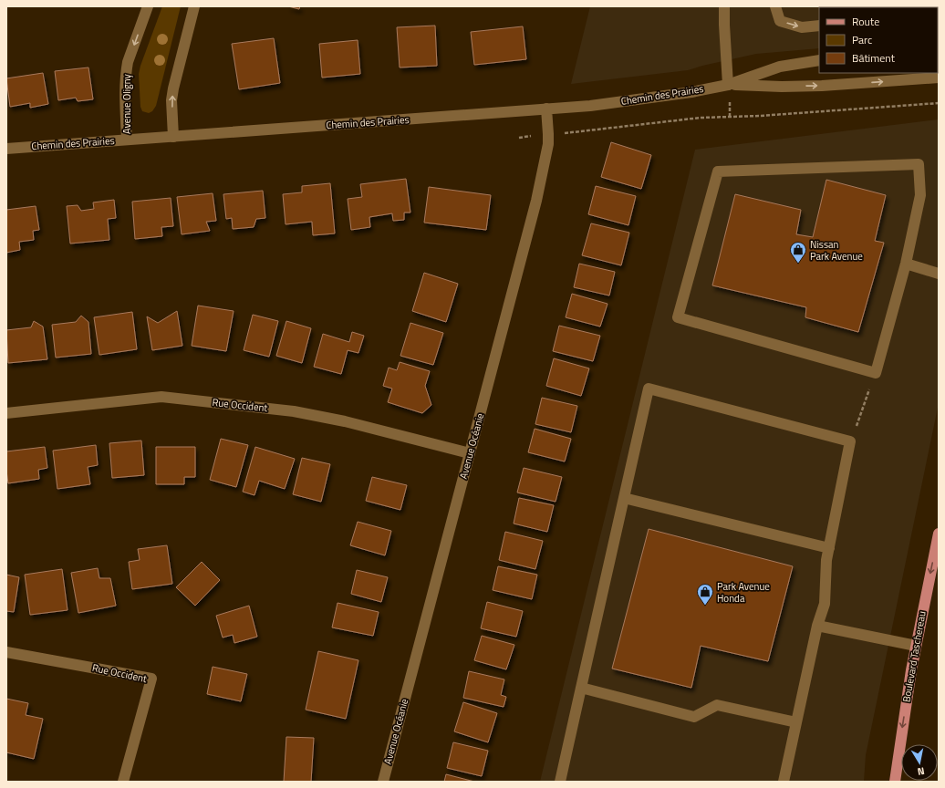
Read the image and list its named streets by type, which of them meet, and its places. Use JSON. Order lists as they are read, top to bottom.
{
  "streets": {
    "main road": ["Boulevard Taschereau"],
    "street": [
      "Chemin des Prairies",
      "Avenue Oligny",
      "Rue Occident",
      "Avenue Océanie"
    ]
  },
  "crossings": [
    ["Chemin des Prairies", "Avenue Oligny"],
    ["Chemin des Prairies", "Avenue Océanie"],
    ["Rue Occident", "Avenue Océanie"]
  ],
  "one_way": ["Boulevard Taschereau"],
  "places": {
    "shop": ["Nissan Park Avenue", "Park Avenue Honda"]
  },
  "legend": ["Route", "Parc", "Bâtiment"],
  "north": "bottom"
}
